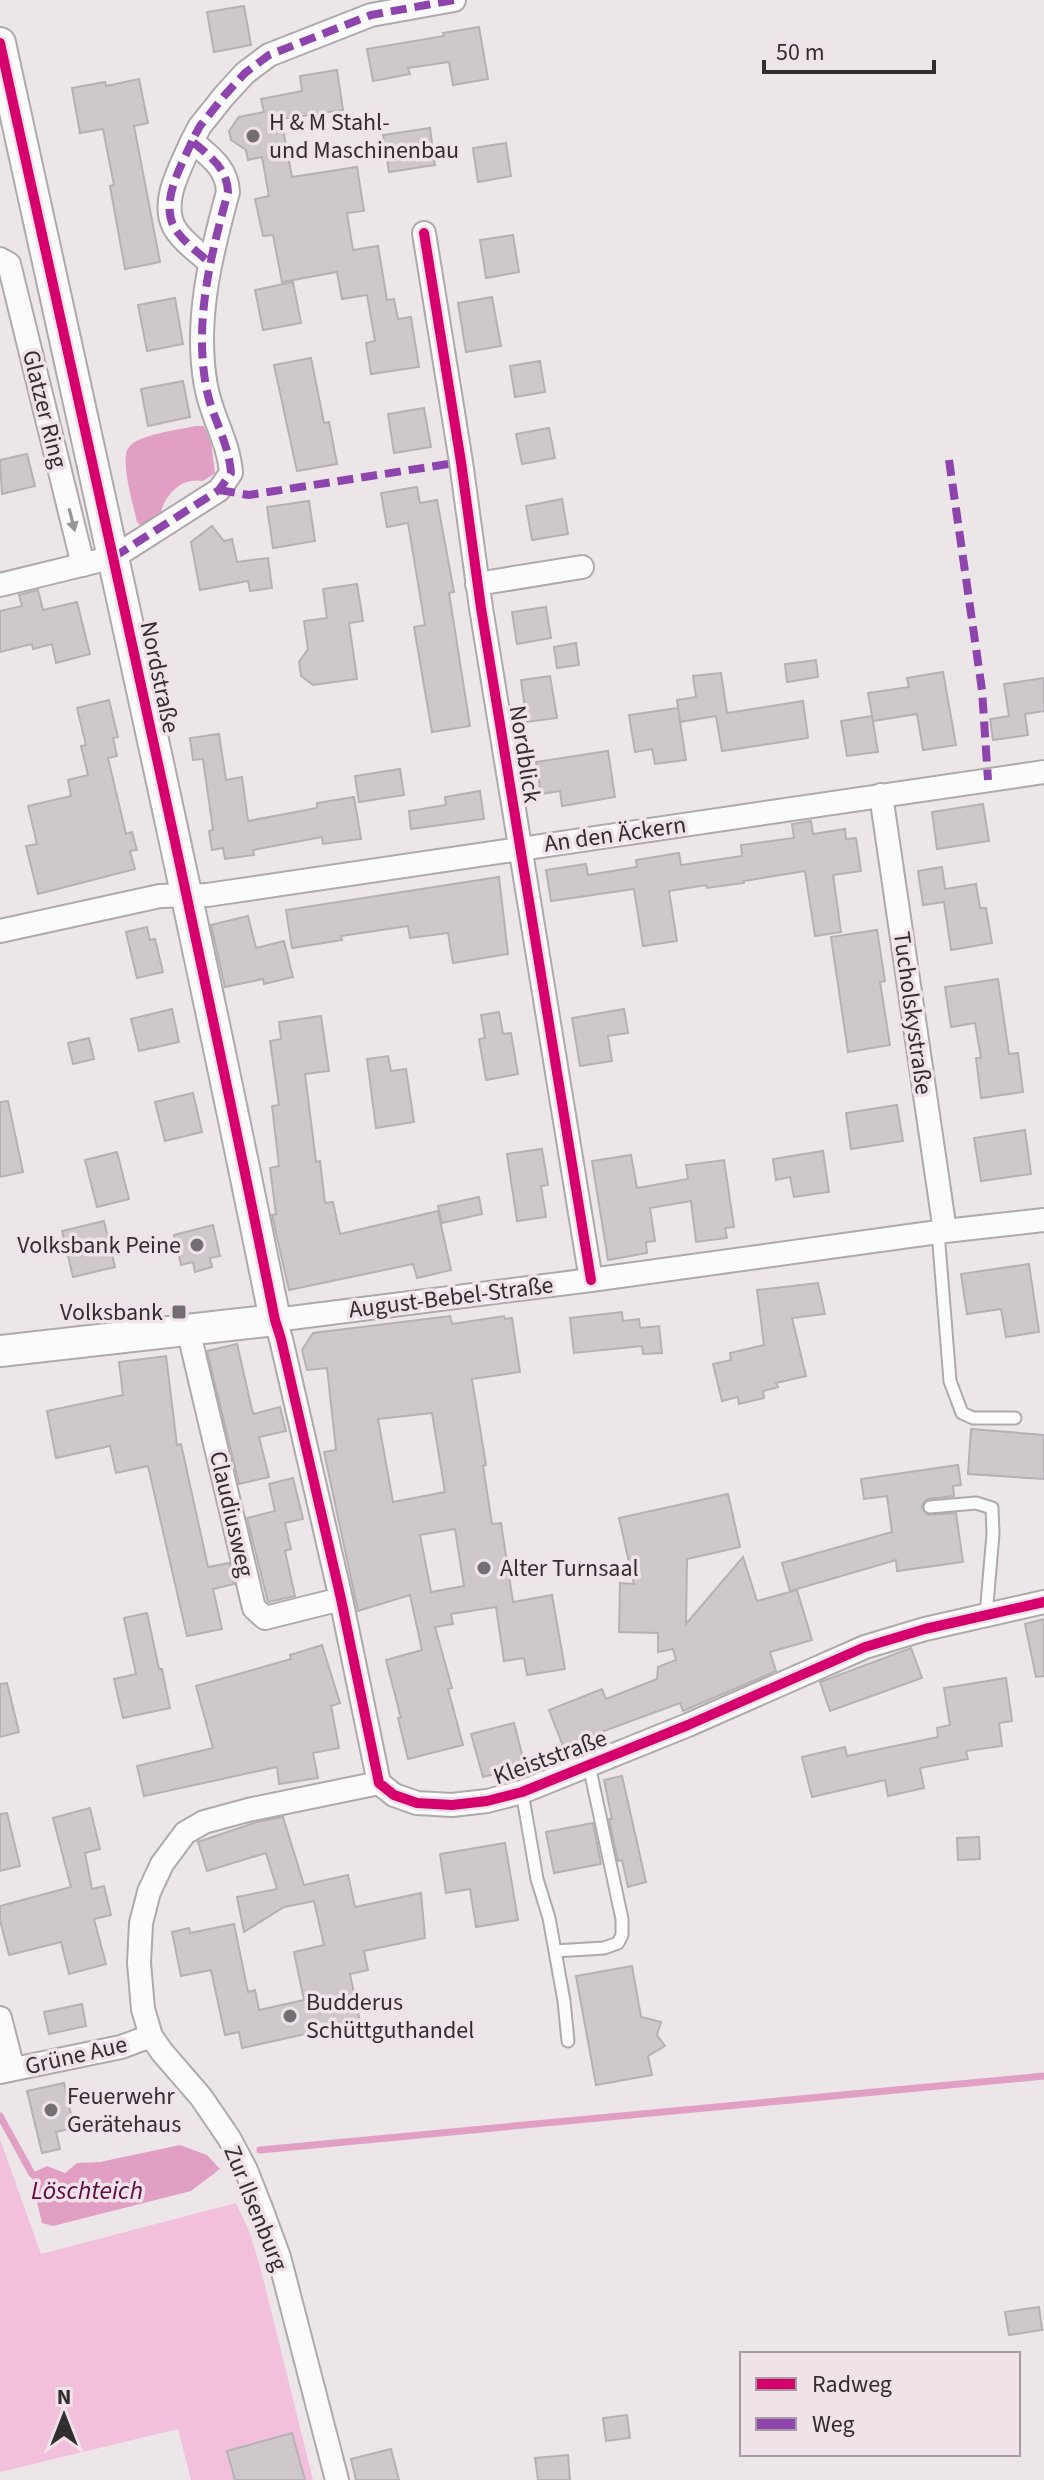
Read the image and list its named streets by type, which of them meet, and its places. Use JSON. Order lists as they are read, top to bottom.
{
  "streets": {
    "street": [
      "Glatzer Ring",
      "Nordstraße",
      "Nordblick",
      "An den Äckern",
      "Tucholskystraße",
      "August-Bebel-Straße",
      "Claudiusweg",
      "Kleiststraße",
      "Grüne Aue",
      "Zur Ilsenburg"
    ]
  },
  "crossings": [
    ["Nordstraße", "An den Äckern"],
    ["Nordstraße", "August-Bebel-Straße"],
    ["Nordblick", "An den Äckern"],
    ["Nordblick", "August-Bebel-Straße"],
    ["An den Äckern", "Tucholskystraße"],
    ["Tucholskystraße", "August-Bebel-Straße"],
    ["August-Bebel-Straße", "Claudiusweg"],
    ["Kleiststraße", "Zur Ilsenburg"],
    ["Grüne Aue", "Zur Ilsenburg"]
  ],
  "one_way": ["Glatzer Ring"],
  "water": ["Löschteich"],
  "places": {
    "other": [
      "H & M Stahl- und Maschinenbau",
      "Volksbank Peine",
      "Alter Turnsaal",
      "Budderus Schüttguthandel",
      "Feuerwehr Gerätehaus"
    ],
    "transit": ["Volksbank"]
  },
  "legend": ["Radweg", "Weg"],
  "scale_bar": "50 m",
  "north": "top"
}
